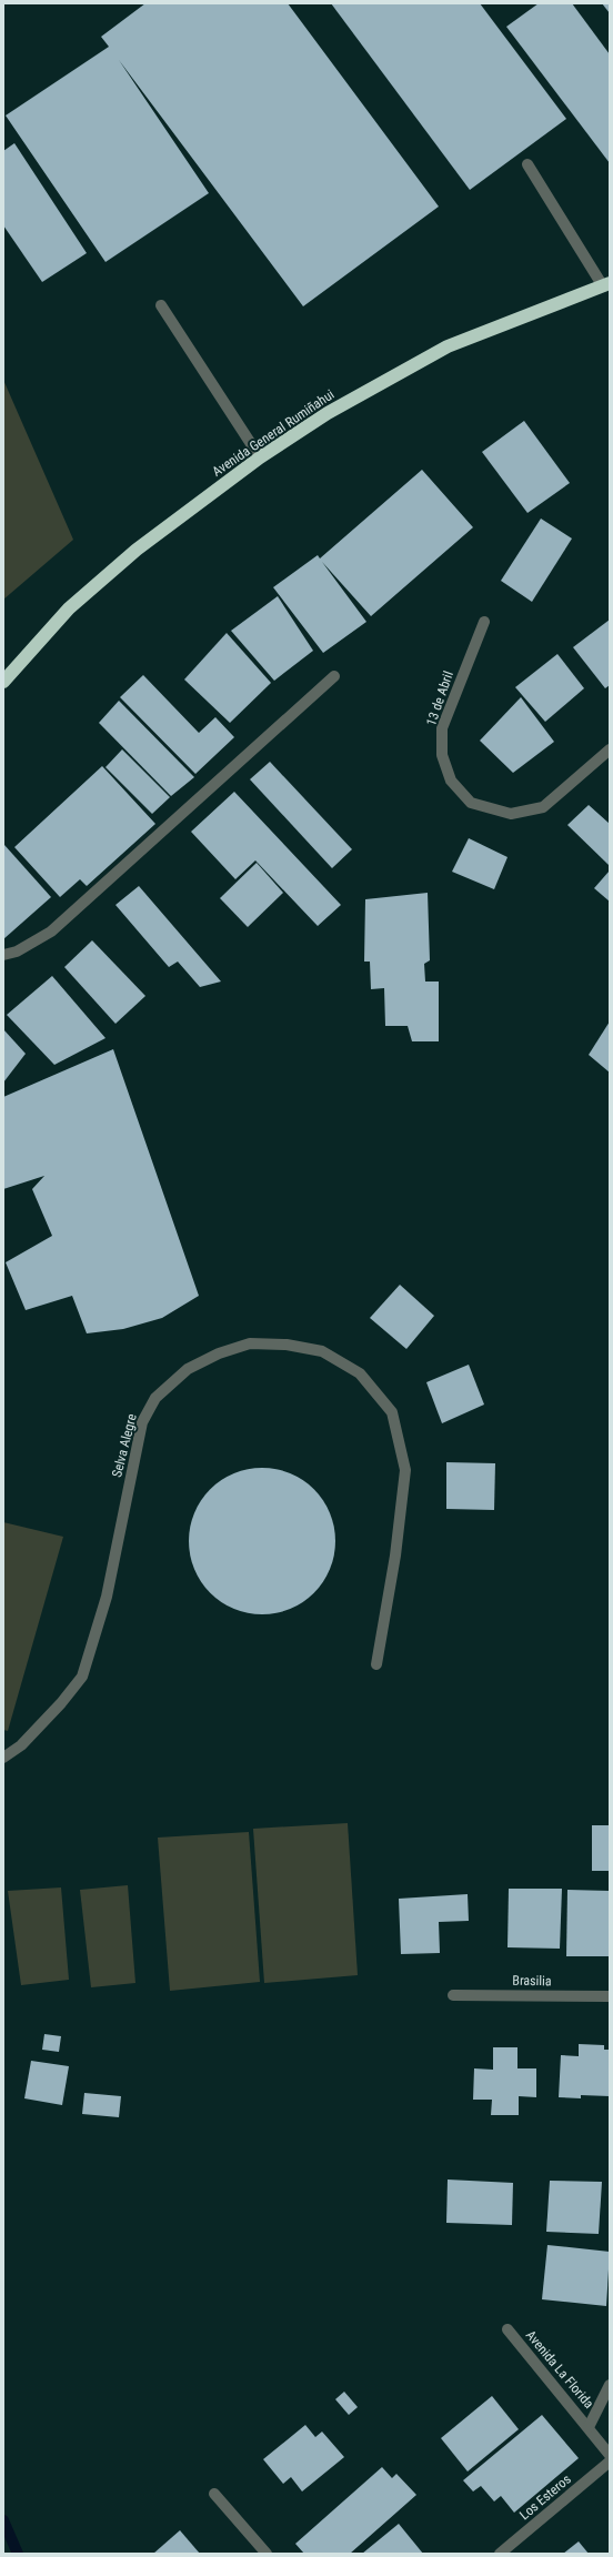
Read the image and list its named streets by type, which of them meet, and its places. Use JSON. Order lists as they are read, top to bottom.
{
  "streets": {
    "highway": ["Avenida General Rumiñahui"],
    "street": [
      "13 de Abril",
      "Selva Alegre",
      "Brasilia",
      "Avenida La Florida",
      "Los Esteros"
    ]
  }
}
